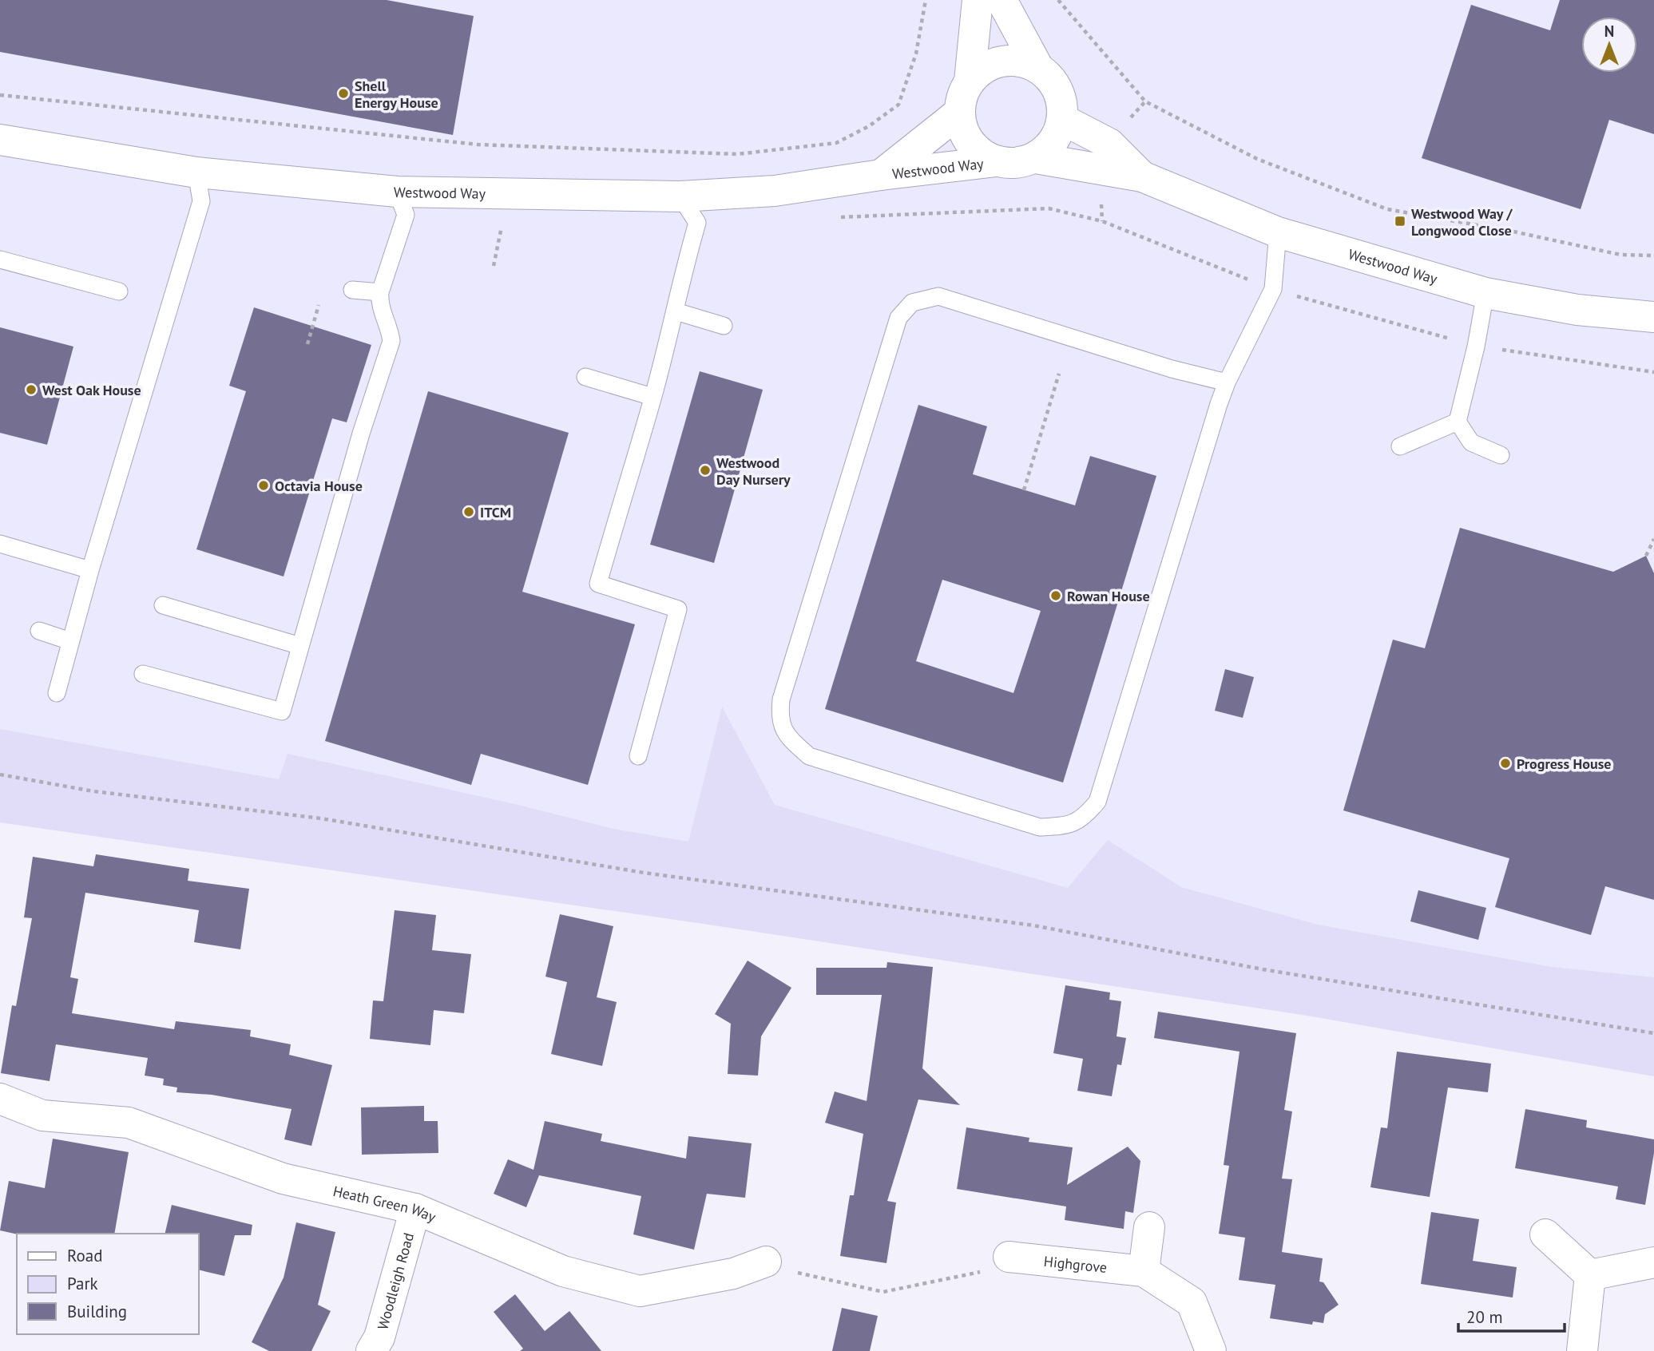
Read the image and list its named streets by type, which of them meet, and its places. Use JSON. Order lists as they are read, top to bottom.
{
  "streets": {
    "street": [
      "Westwood Way",
      "Heath Green Way",
      "Highgrove",
      "Woodleigh Road"
    ]
  },
  "crossings": [
    ["Heath Green Way", "Woodleigh Road"]
  ],
  "places": {
    "other": [
      "Shell Energy House",
      "West Oak House",
      "Westwood Day Nursery",
      "Octavia House",
      "ITCM",
      "Rowan House",
      "Progress House"
    ],
    "transit": ["Westwood Way / Longwood Close"]
  },
  "legend": ["Road", "Park", "Building"],
  "scale_bar": "20 m",
  "north": "top"
}
